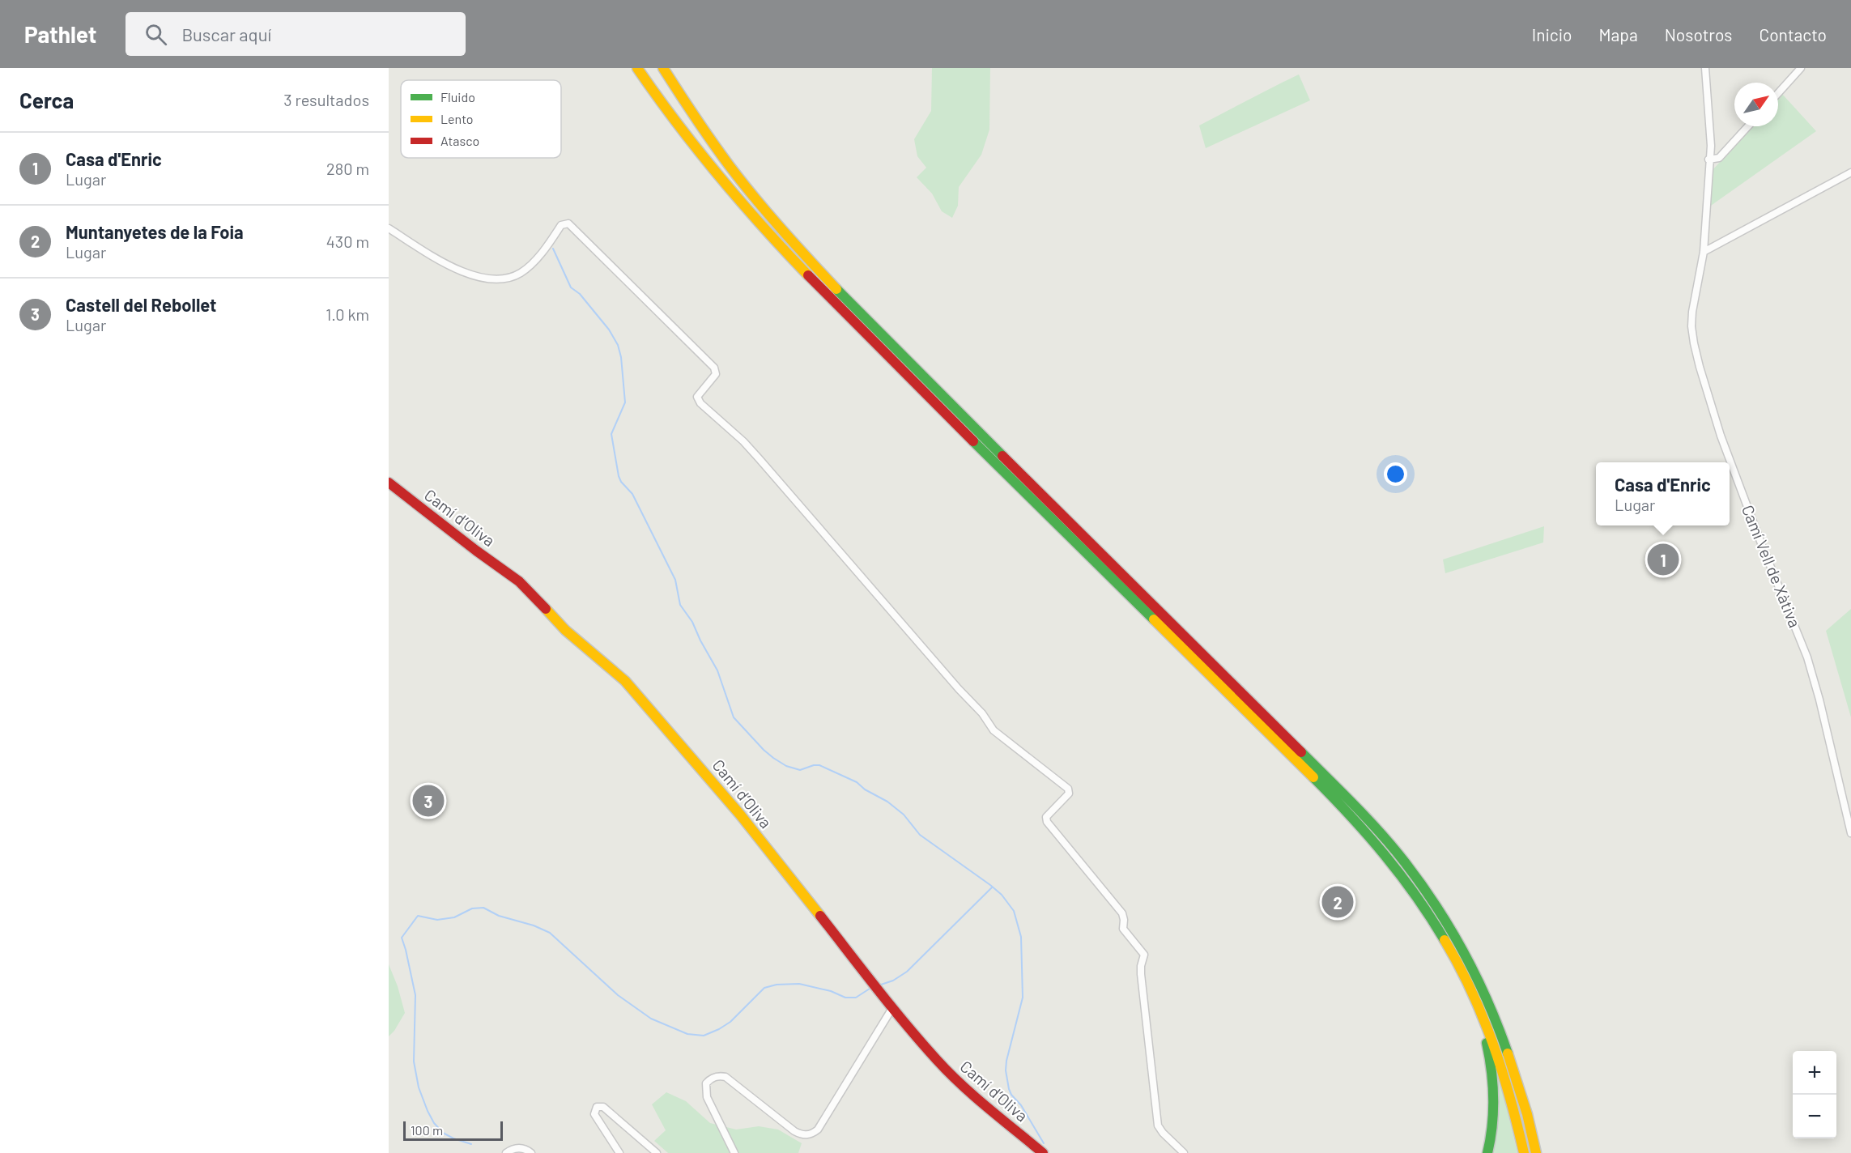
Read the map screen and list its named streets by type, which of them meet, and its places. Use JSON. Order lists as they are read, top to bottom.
{
  "streets": {
    "main road": ["Camí d’Oliva"],
    "street": ["Camí Vell de Xàtiva"]
  },
  "legend": ["Fluido", "Lento", "Atasco"],
  "scale_bar": "100 m",
  "north": "top right",
  "page": {
    "header": "Pathlet",
    "search": "Buscar aquí",
    "nav": [
      "Inicio",
      "Mapa",
      "Nosotros",
      "Contacto"
    ],
    "heading": ["Cerca", "3 resultados"],
    "list": [
      {
        "mark": "1",
        "name": "Casa d'Enric",
        "note": "Lugar",
        "value": "280 m"
      },
      {
        "mark": "2",
        "name": "Muntanyetes de la Foia",
        "note": "Lugar",
        "value": "430 m"
      },
      {
        "mark": "3",
        "name": "Castell del Rebollet",
        "note": "Lugar",
        "value": "1.0 km"
      }
    ],
    "popup": ["Casa d'Enric", "Lugar"],
    "pins": ["1", "3", "2"],
    "map_buttons": ["+", "−"],
    "scale": "100 m"
  }
}
